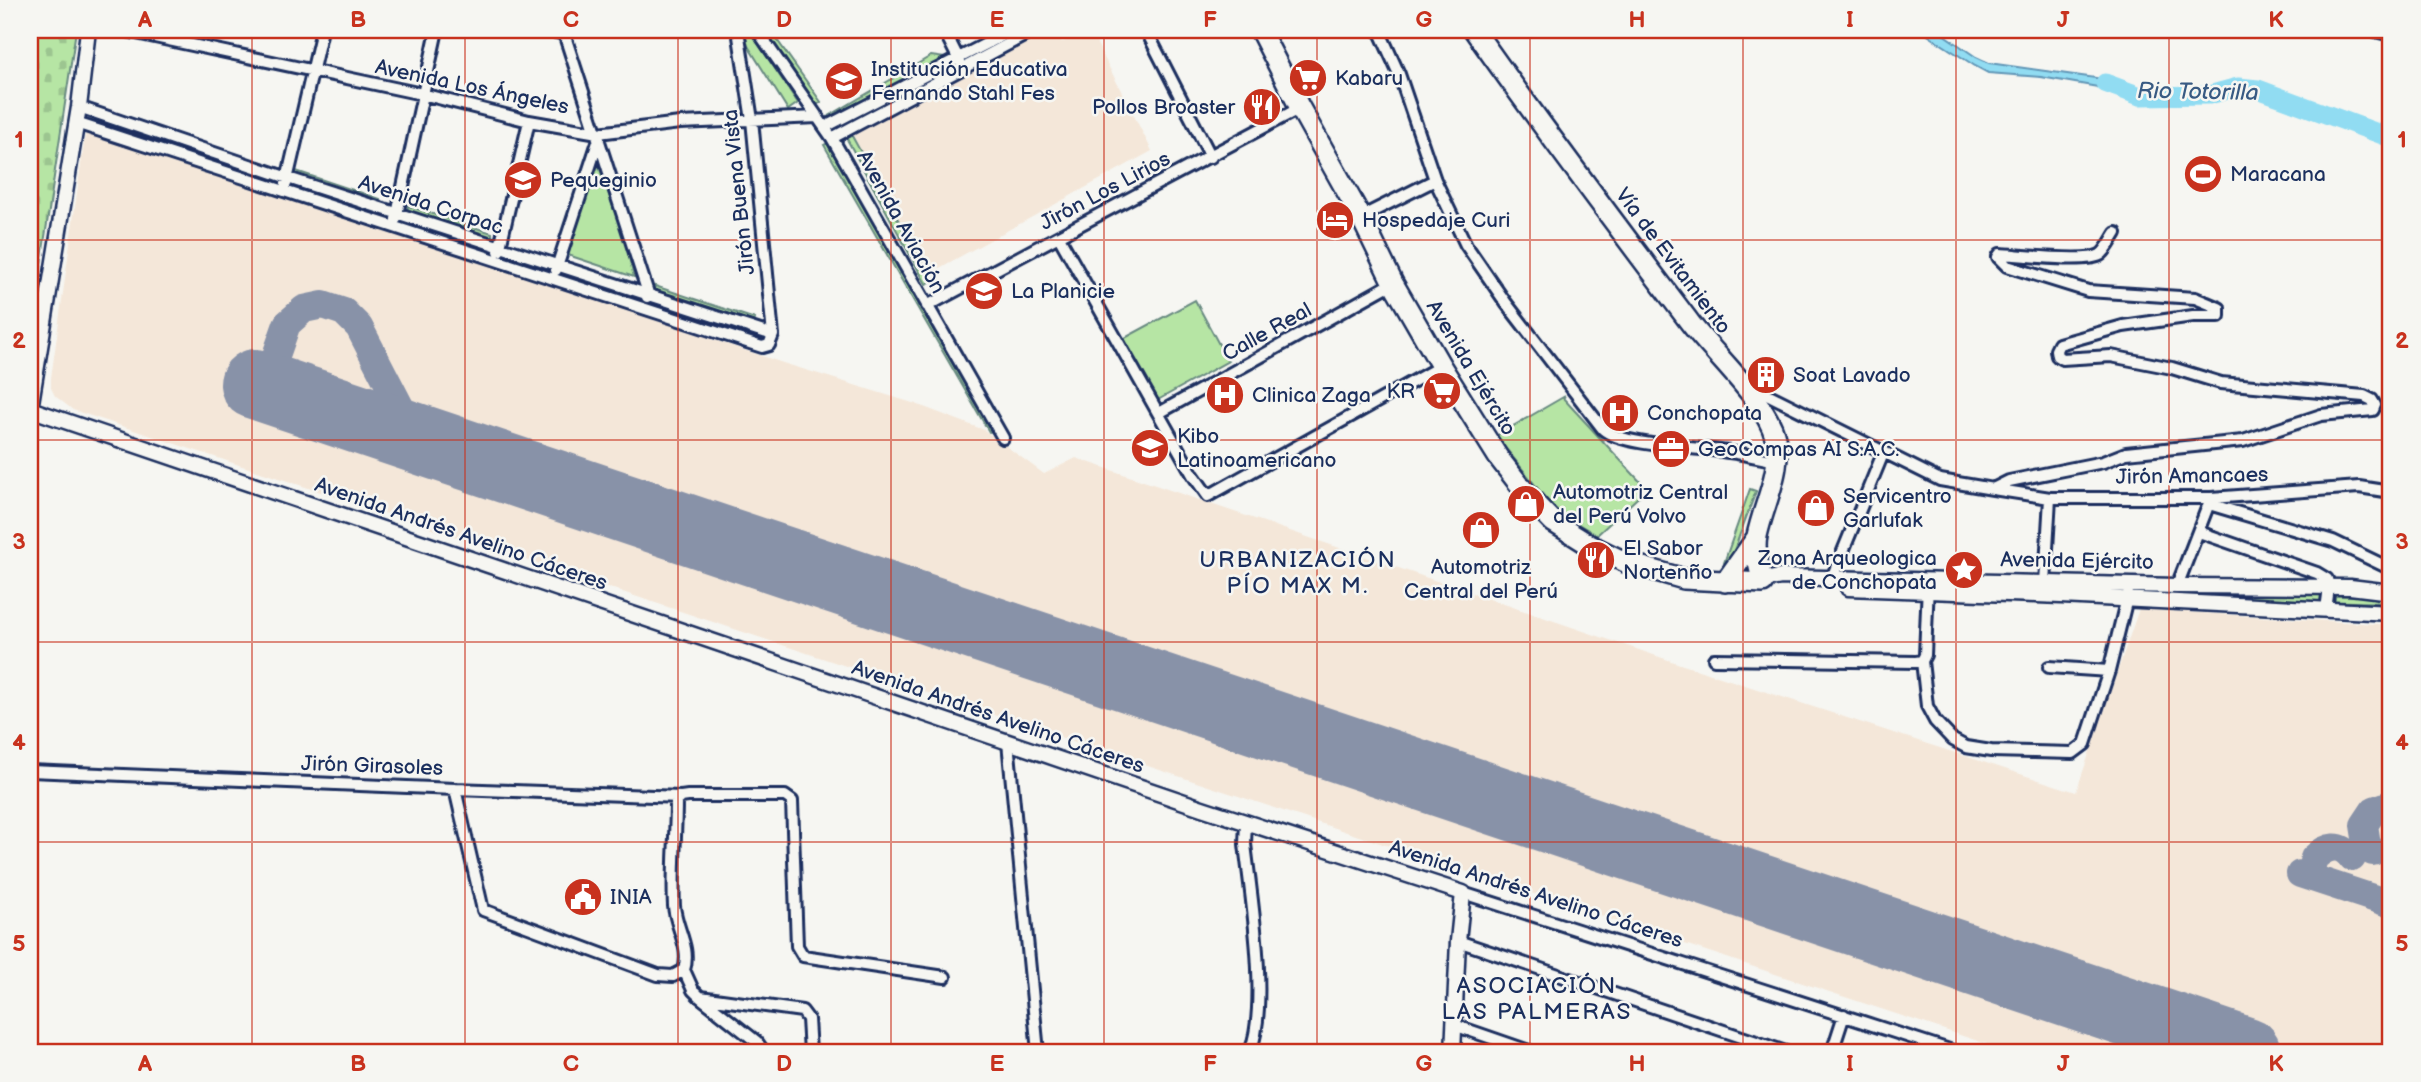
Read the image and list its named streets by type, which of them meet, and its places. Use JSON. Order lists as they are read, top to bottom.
{
  "streets": {
    "highway": ["Vía de Evitamiento", "Avenida Ejército"],
    "street": [
      "Avenida Los Ángeles",
      "Jirón Los Lirios",
      "Jirón Buena Vista",
      "Avenida Corpac",
      "Avenida Aviación",
      "Calle Real",
      "Jirón Amancaes",
      "Avenida Andrés Avelino Cáceres",
      "Jirón Girasoles"
    ]
  },
  "crossings": [
    ["Avenida Los Ángeles", "Jirón Buena Vista"],
    ["Avenida Los Ángeles", "Avenida Aviación"],
    ["Jirón Los Lirios", "Avenida Aviación"],
    ["Jirón Los Lirios", "Avenida Ejército"],
    ["Jirón Buena Vista", "Avenida Corpac"],
    ["Vía de Evitamiento", "Avenida Ejército"],
    ["Vía de Evitamiento", "Jirón Amancaes"],
    ["Calle Real", "Avenida Ejército"]
  ],
  "districts": ["URBANIZACIÓN PÍO MAX M.", "ASOCIACIÓN LAS PALMERAS"],
  "water": ["Rio Totorilla"],
  "places": {
    "supermarket": ["Kabaru", "KR"],
    "school or university": [
      "Institución Educativa Fernando Stahl Fes",
      "Pequeginio",
      "La Planicie",
      "Kibo Latinoamericano"
    ],
    "restaurant": ["Pollos Broaster", "El Sabor Nortenño"],
    "sports": ["Maracana"],
    "hotel": ["Hospedaje Curi"],
    "building": ["Soat Lavado"],
    "hospital": ["Clinica Zaga", "Conchopata"],
    "office": ["GeoCompas AI S.A.C."],
    "shop": ["Automotriz Central del Perú Volvo", "Servicentro Garlufak", "Automotriz Central del Perú"],
    "place": ["Zona Arqueologica de Conchopata"],
    "public building": ["INIA"]
  },
  "grid": {
    "columns": [
      "A",
      "B",
      "C",
      "D",
      "E",
      "F",
      "G",
      "H",
      "I",
      "J",
      "K"
    ],
    "rows": [
      "1",
      "2",
      "3",
      "4",
      "5"
    ]
  }
}
